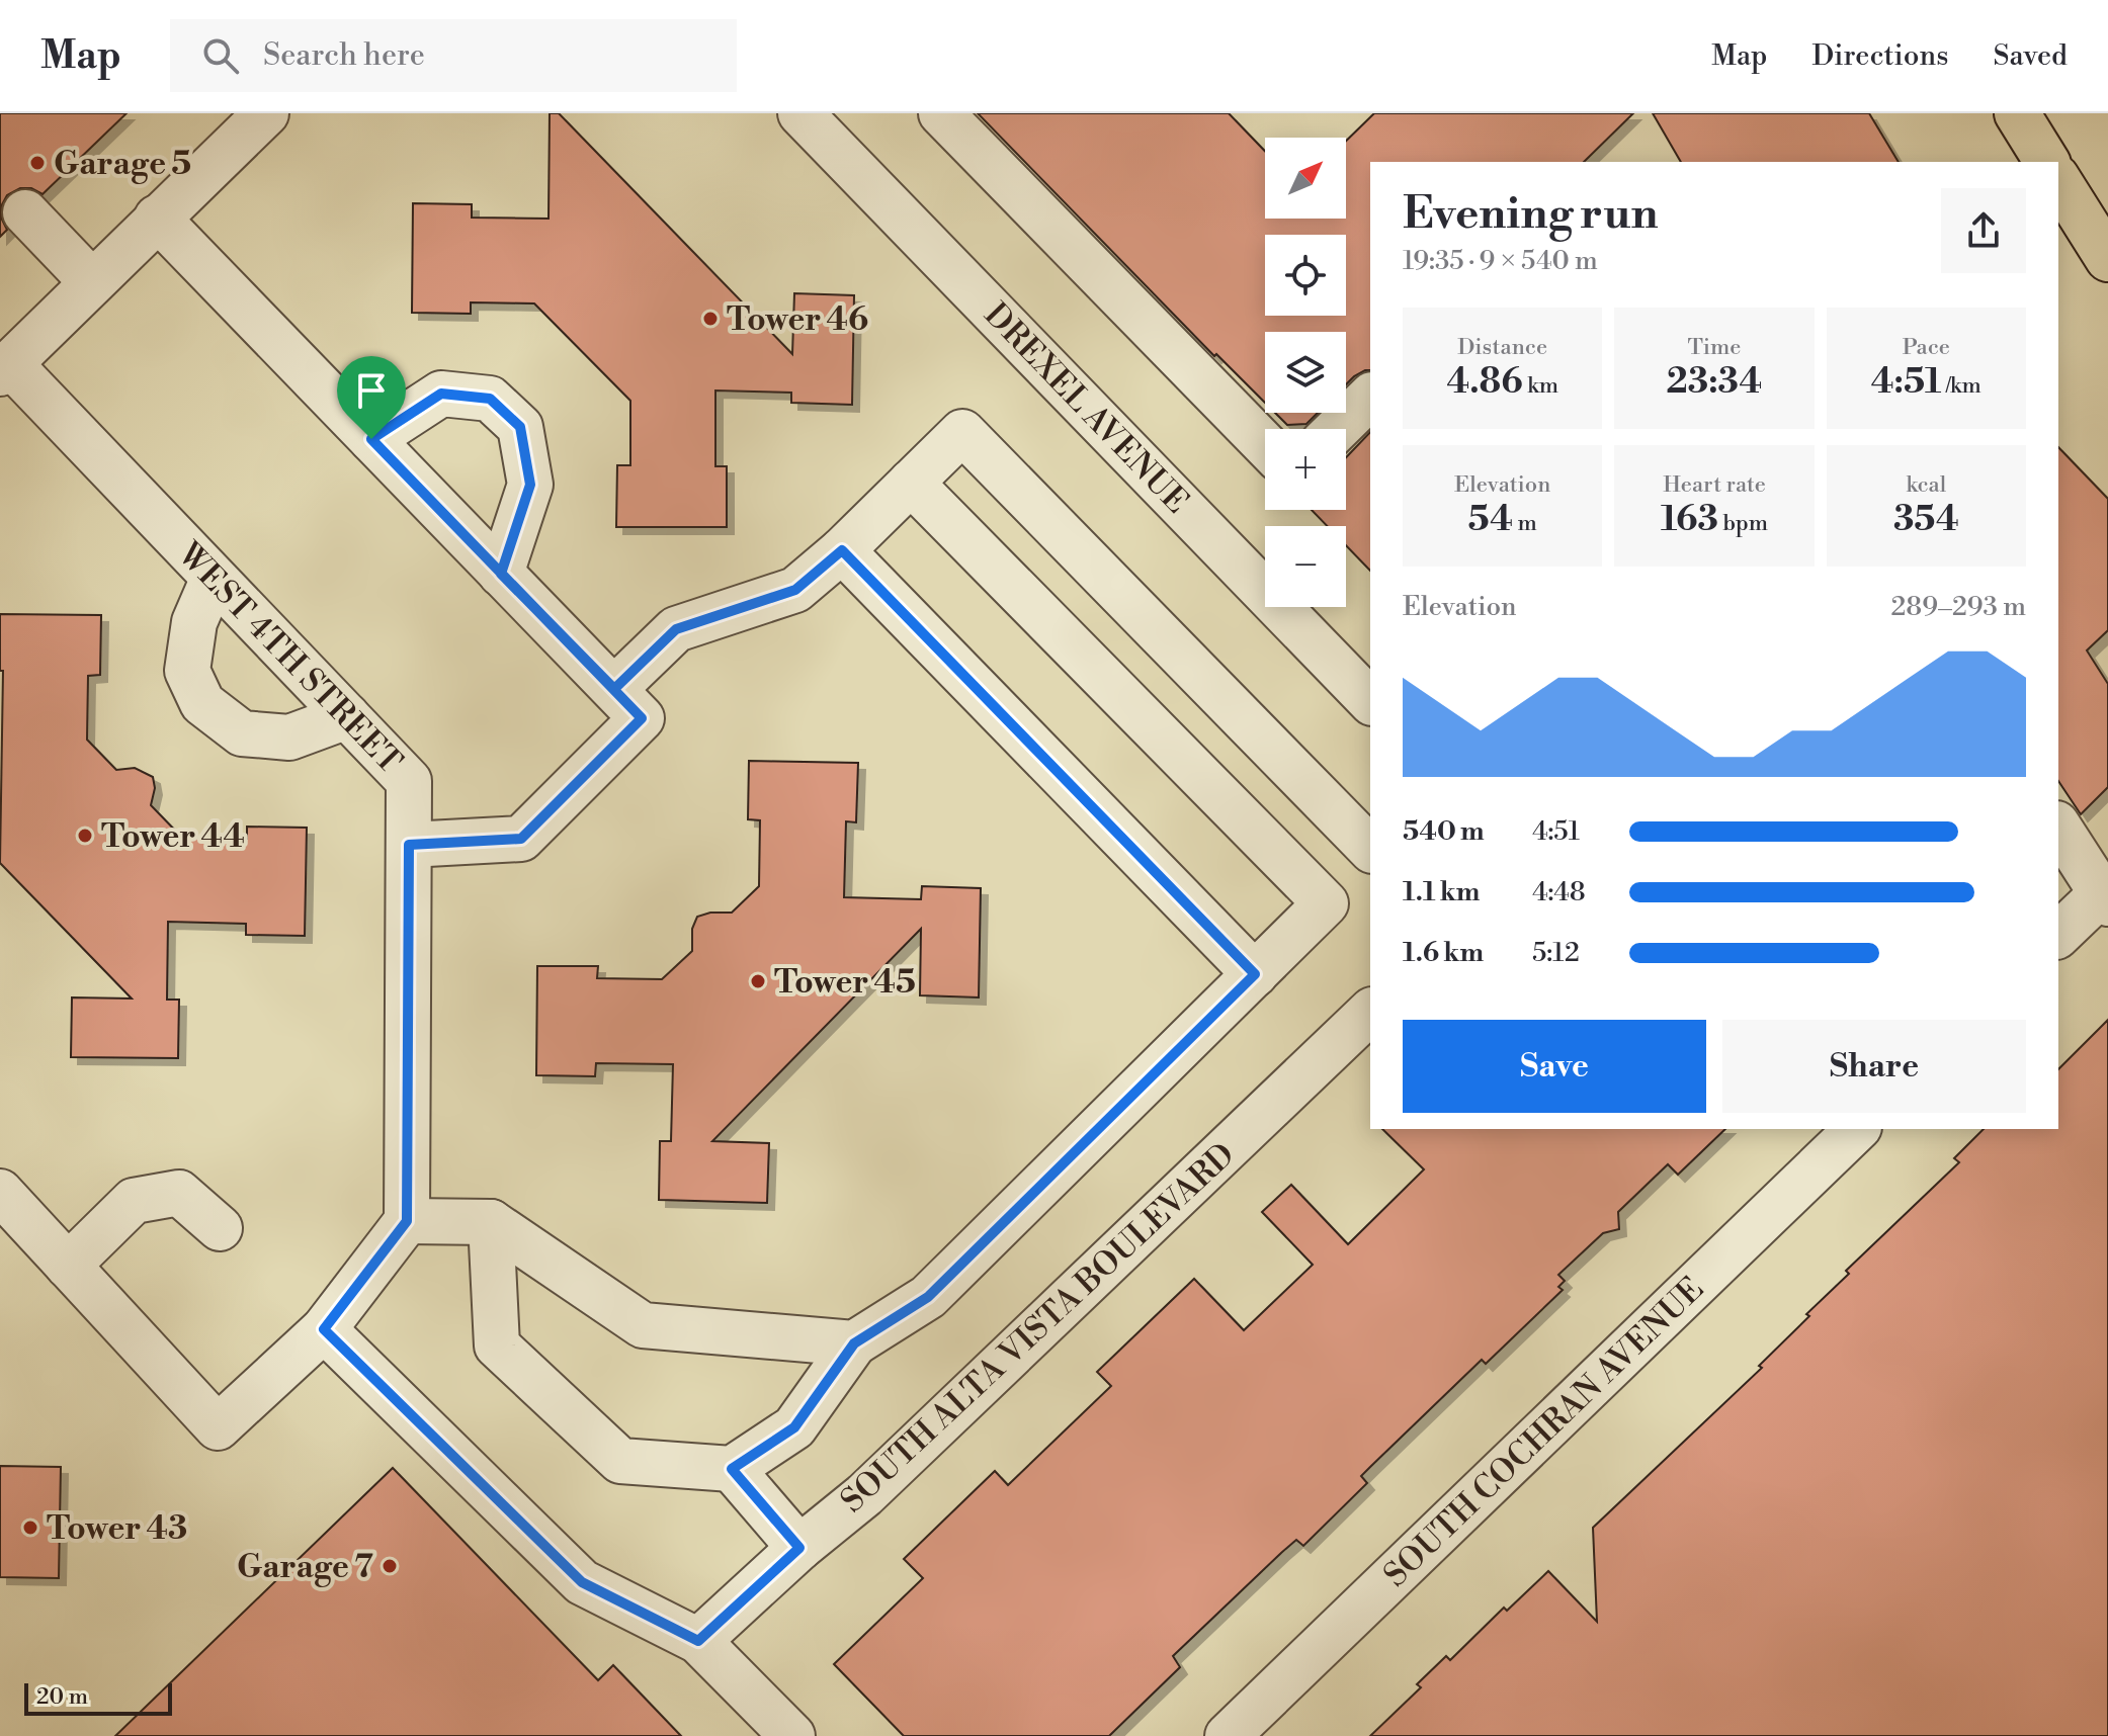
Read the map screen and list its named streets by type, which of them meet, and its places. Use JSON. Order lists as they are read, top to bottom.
{
  "streets": {
    "street": [
      "DREXEL AVENUE",
      "WEST 4TH STREET",
      "SOUTH ALTA VISTA BOULEVARD",
      "SOUTH COCHRAN AVENUE"
    ]
  },
  "places": [
    "Garage 5",
    "Tower 46",
    "Tower 44",
    "Tower 45",
    "Tower 43",
    "Garage 7"
  ],
  "scale_bar": "20 m",
  "north": "top right",
  "page": {
    "header": "Map",
    "search": "Search here",
    "nav": ["Map", "Directions", "Saved"],
    "map_buttons": ["+", "−"],
    "heading": ["Evening run", "19:35 · 9 × 540 m"],
    "stats": [
      ["Distance", "4.86 km"],
      ["Time", "23:34"],
      ["Pace", "4:51 /km"],
      ["Elevation", "54 m"],
      ["Heart rate", "163 bpm"],
      ["kcal", "354"]
    ],
    "chart": ["Elevation", "289–293 m"],
    "list": [
      {
        "name": "540 m",
        "note": "4:51"
      },
      {
        "name": "1.1 km",
        "note": "4:48"
      },
      {
        "name": "1.6 km",
        "note": "5:12"
      }
    ],
    "buttons": ["Save", "Share"],
    "scale": "20 m"
  }
}
